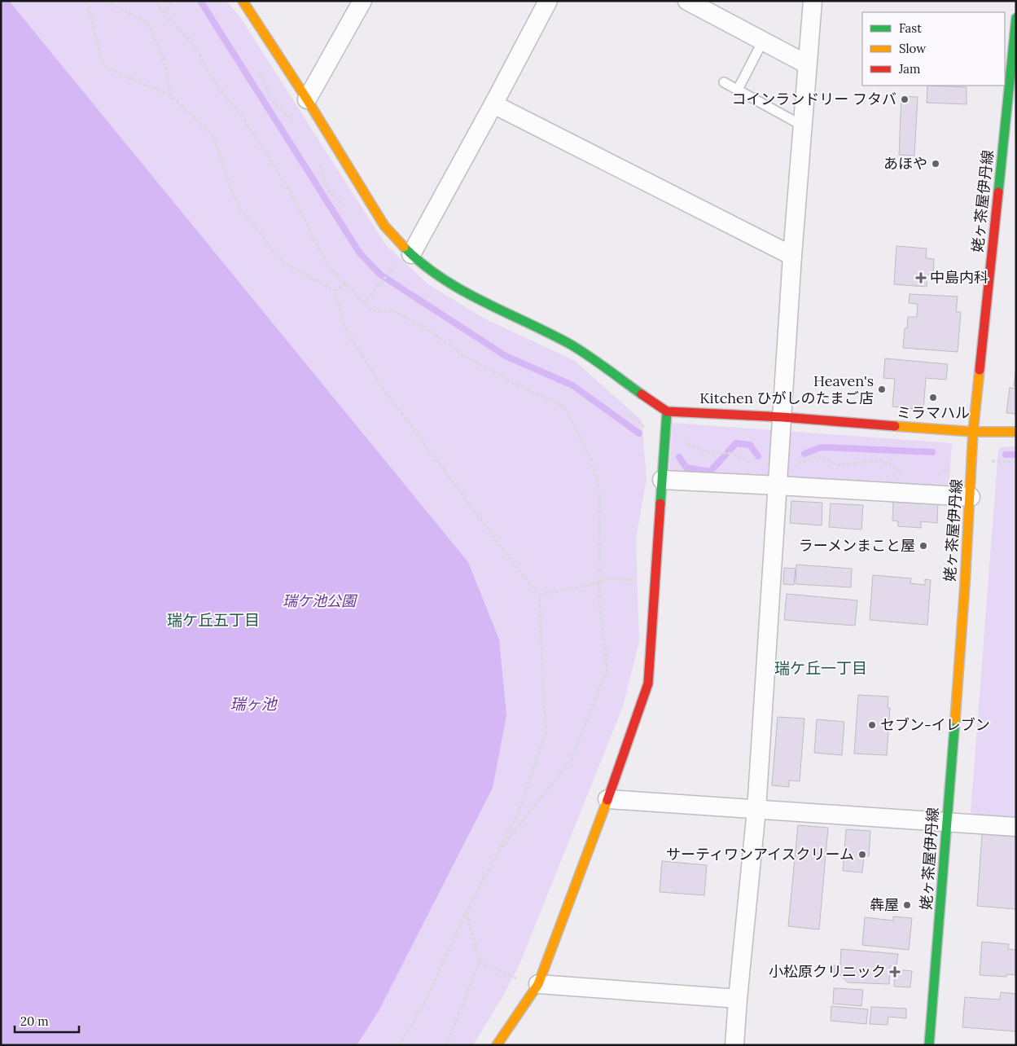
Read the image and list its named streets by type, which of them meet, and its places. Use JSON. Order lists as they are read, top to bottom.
{
  "streets": {
    "street": ["姥ヶ茶屋伊丹線"]
  },
  "districts": ["瑞ケ丘五丁目", "瑞ケ丘一丁目"],
  "water": ["瑞ヶ池"],
  "parks": ["瑞ケ池公園"],
  "places": {
    "other": [
      "コインランドリー フタバ",
      "あほや",
      "Heaven's Kitchen ひがしのたまご店",
      "ミラマハル",
      "ラーメンまこと屋",
      "セブン-イレブン",
      "サーティワンアイスクリーム",
      "犇屋"
    ],
    "health": ["中島内科", "小松原クリニック"]
  },
  "legend": ["Fast", "Slow", "Jam"],
  "scale_bar": "20 m"
}
